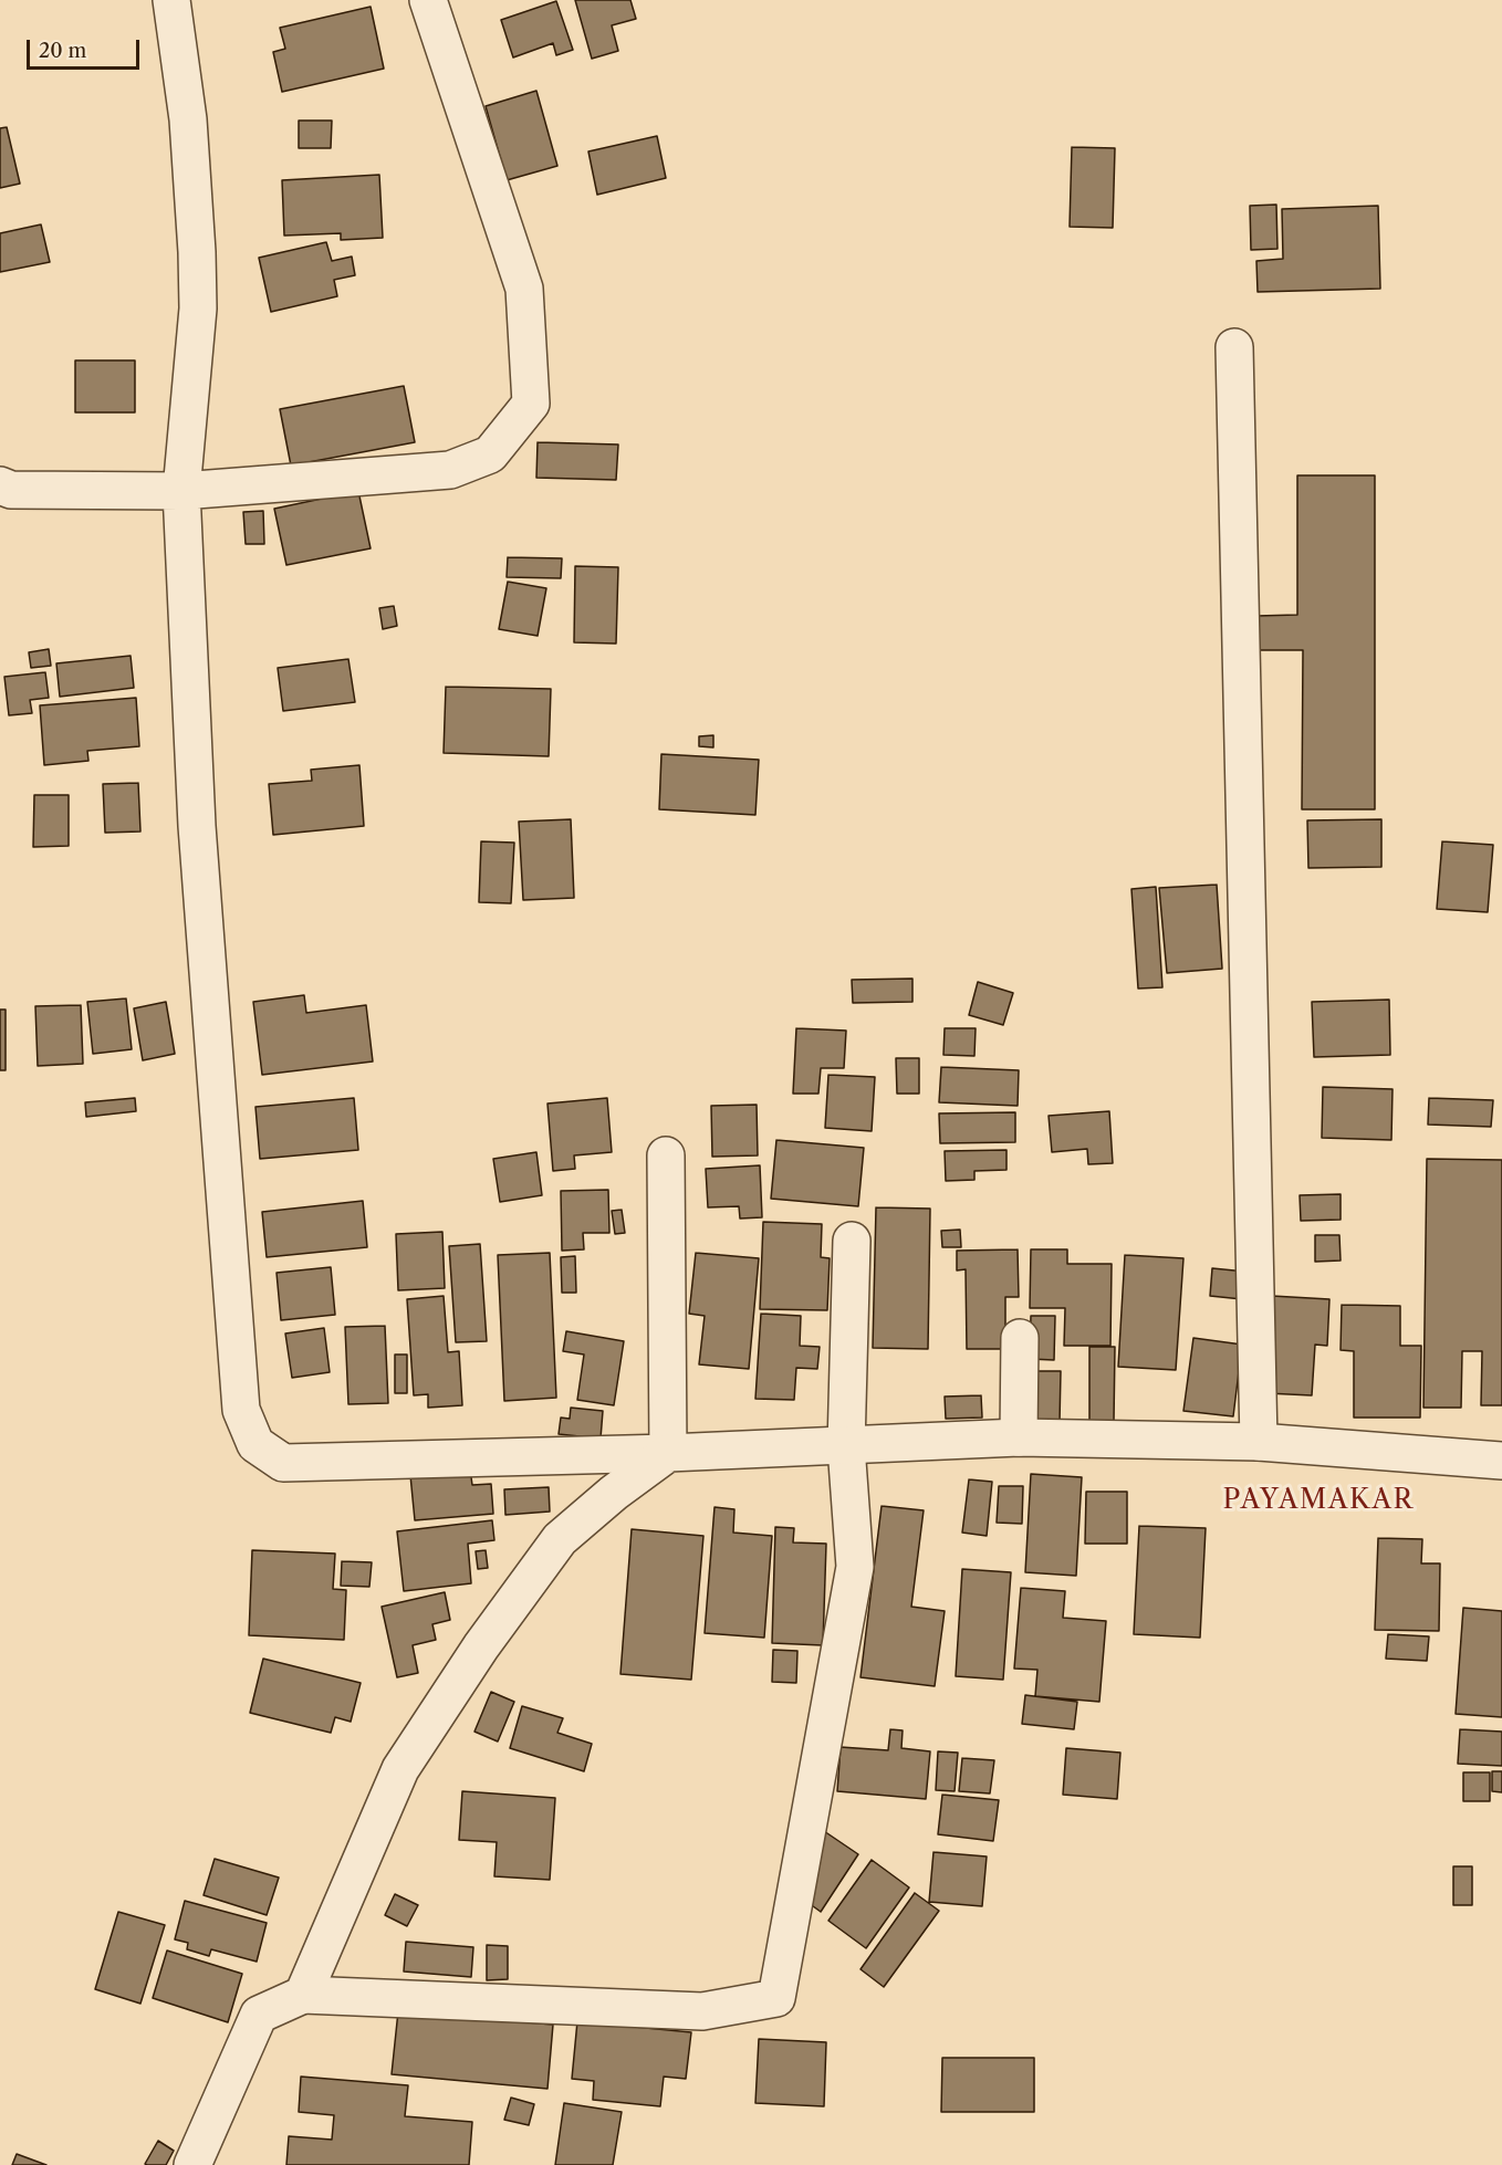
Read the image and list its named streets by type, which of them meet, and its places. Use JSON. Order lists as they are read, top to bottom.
{
  "districts": ["PAYAMAKAR"],
  "scale_bar": "20 m"
}
